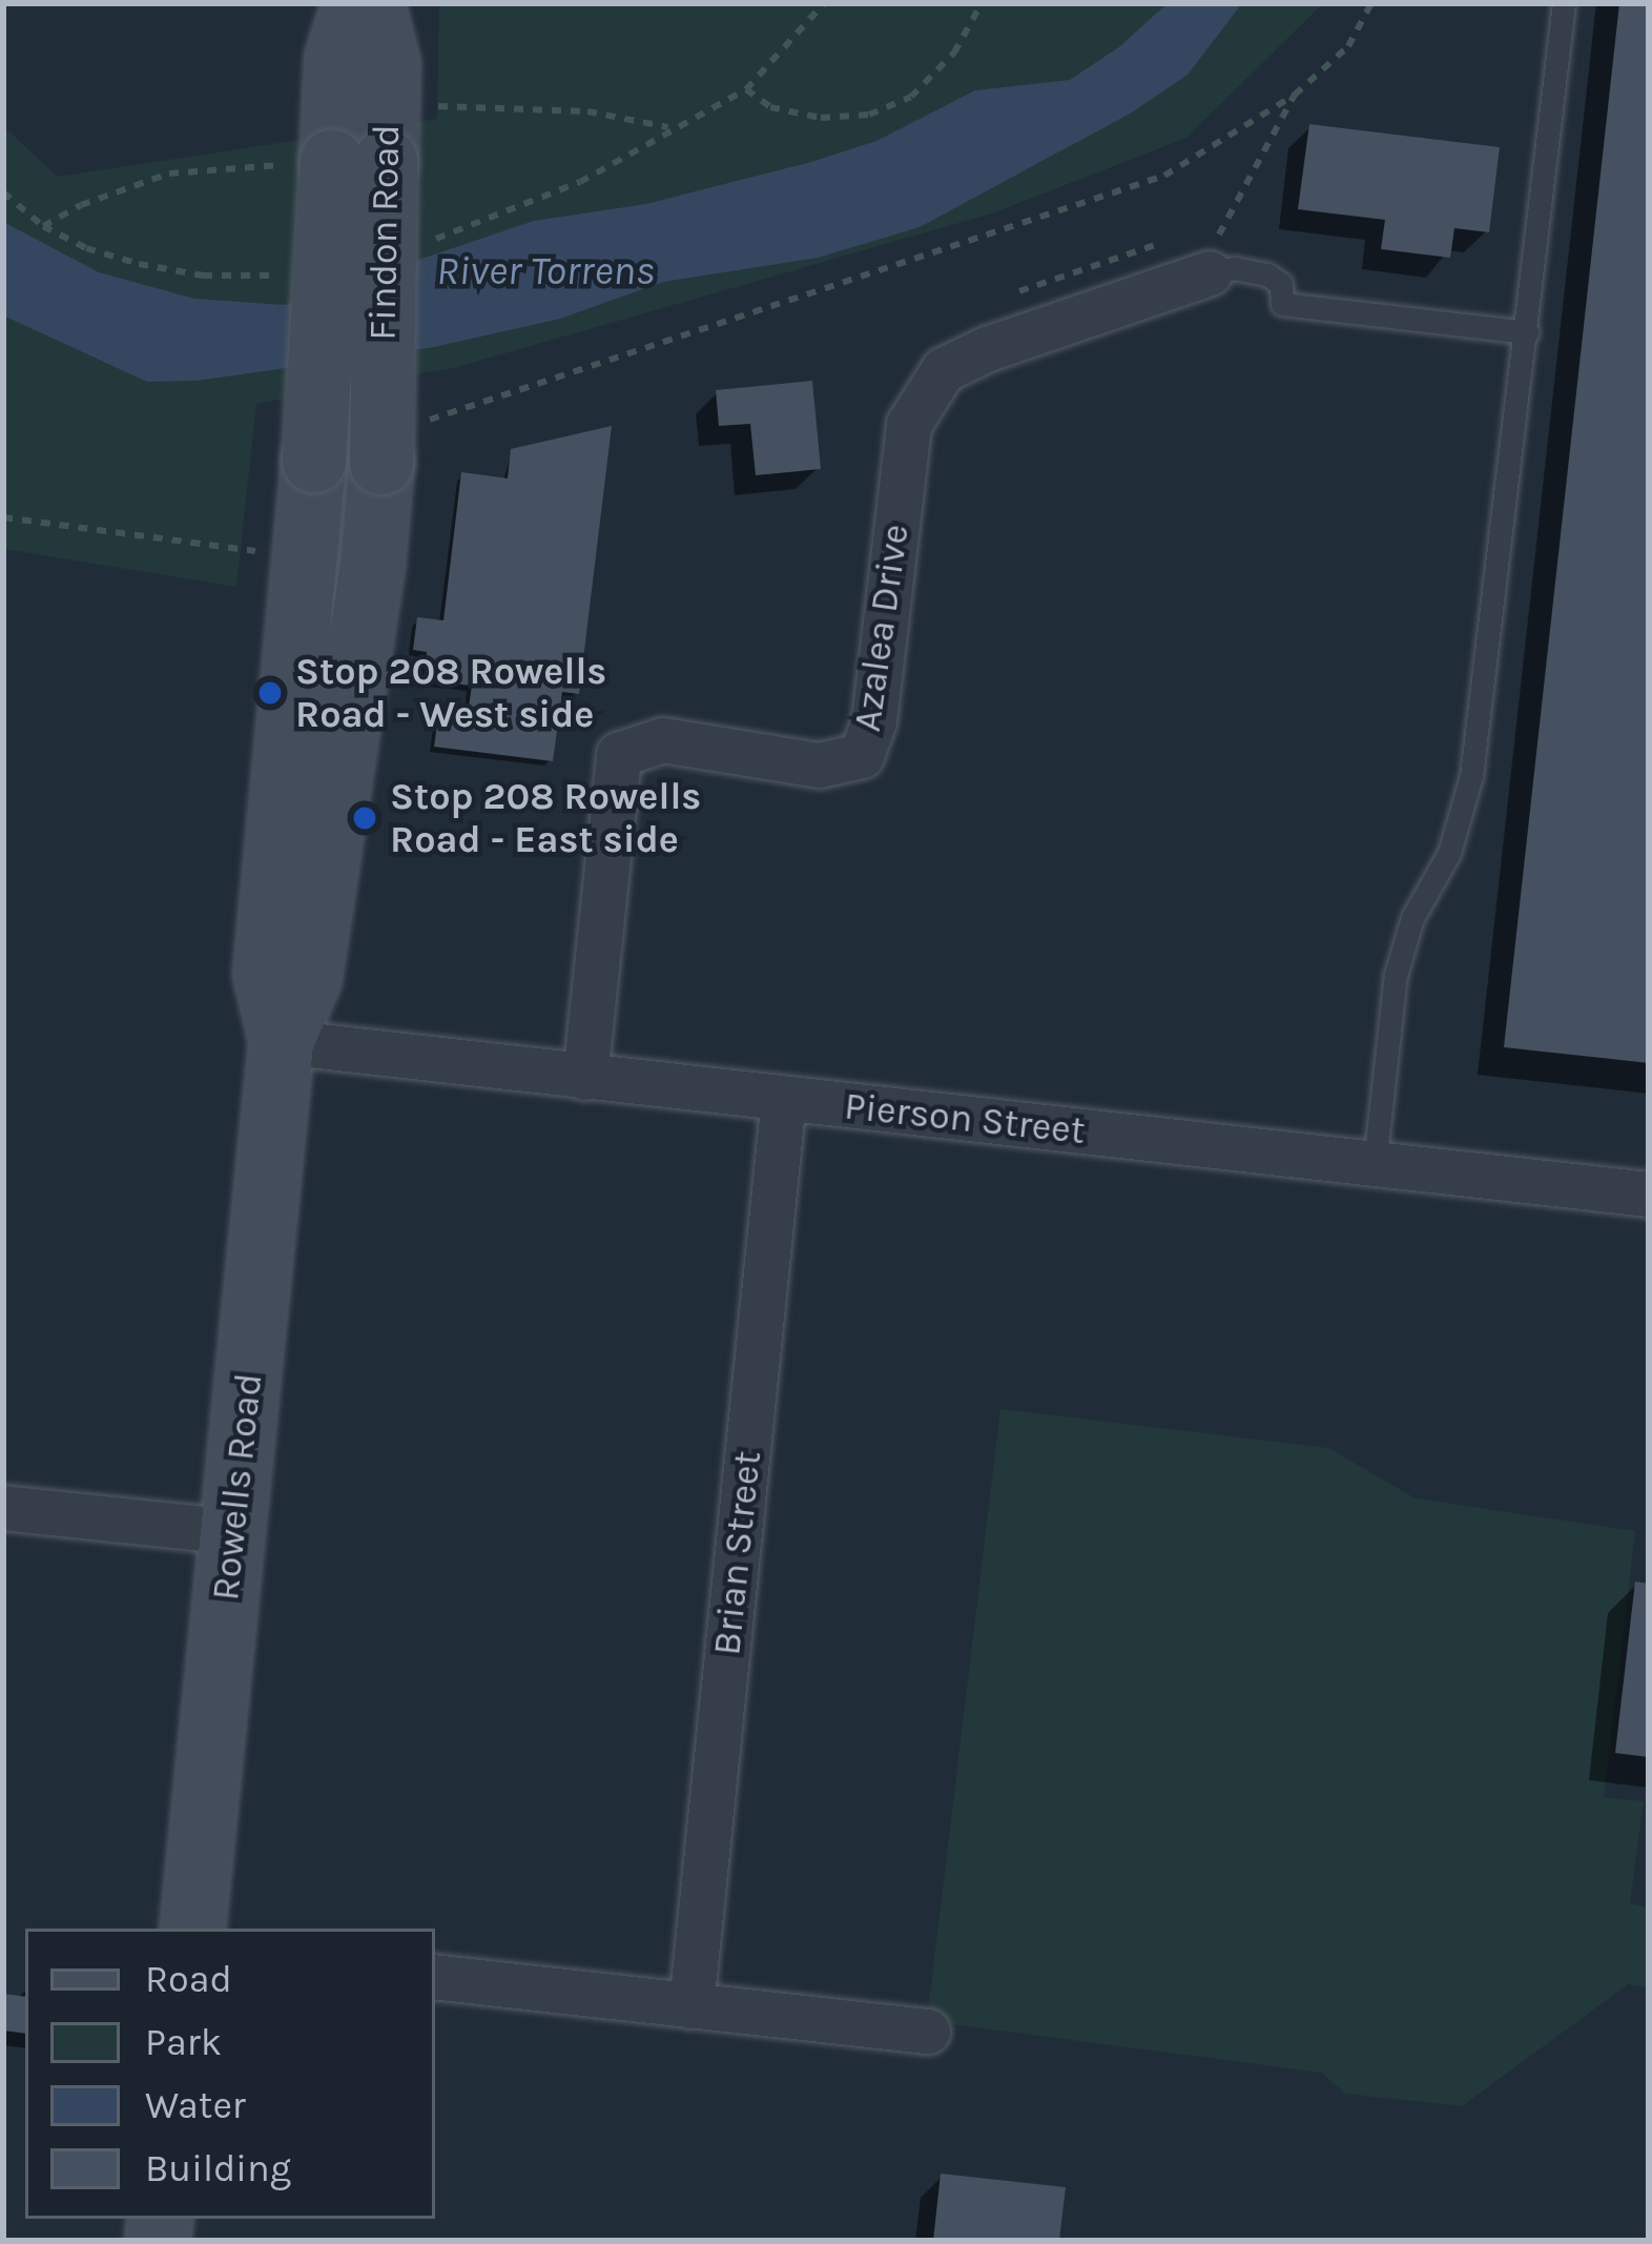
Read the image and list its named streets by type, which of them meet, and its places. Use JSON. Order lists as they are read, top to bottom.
{
  "streets": {
    "main road": ["Findon Road", "Rowells Road"],
    "street": ["Azalea Drive", "Pierson Street", "Brian Street"]
  },
  "crossings": [
    ["Findon Road", "Rowells Road"],
    ["Azalea Drive", "Pierson Street"],
    ["Pierson Street", "Rowells Road"],
    ["Pierson Street", "Brian Street"]
  ],
  "water": ["River Torrens"],
  "places": ["Stop 208 Rowells Road - West side", "Stop 208 Rowells Road - East side"],
  "legend": [
    "Road",
    "Park",
    "Water",
    "Building"
  ]
}
